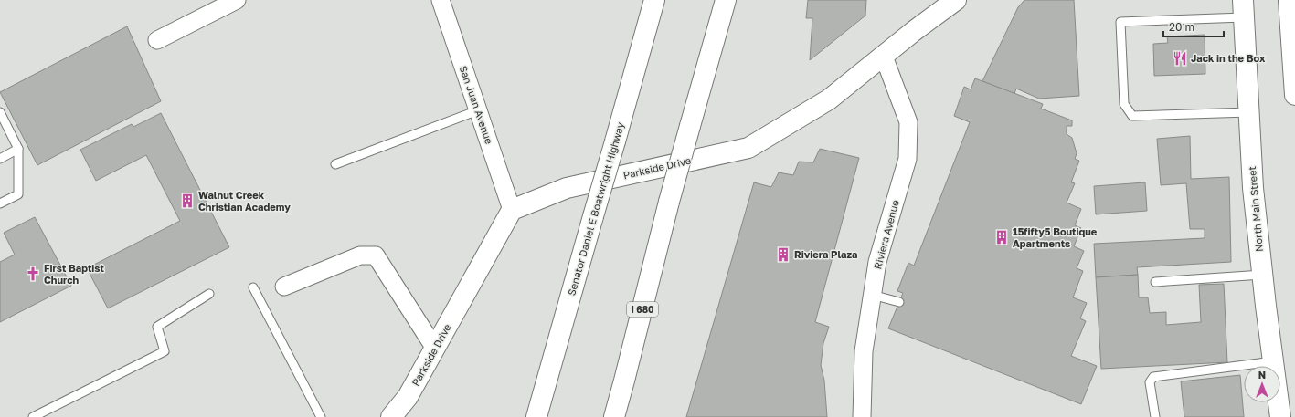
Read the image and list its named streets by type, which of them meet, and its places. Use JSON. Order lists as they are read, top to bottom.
{
  "streets": {
    "main road": [
      "Parkside Drive",
      "Senator Daniel E Boatwright Highway",
      "North Main Street",
      "I 680"
    ],
    "street": ["San Juan Avenue", "Riviera Avenue"]
  },
  "crossings": [
    ["San Juan Avenue", "Parkside Drive"],
    ["Parkside Drive", "Riviera Avenue"]
  ],
  "places": {
    "restaurant": ["Jack in the Box"],
    "building": ["Walnut Creek Christian Academy", "15fifty5 Boutique Apartments", "Riviera Plaza"],
    "church": ["First Baptist Church"]
  },
  "scale_bar": "20 m",
  "north": "top"
}
